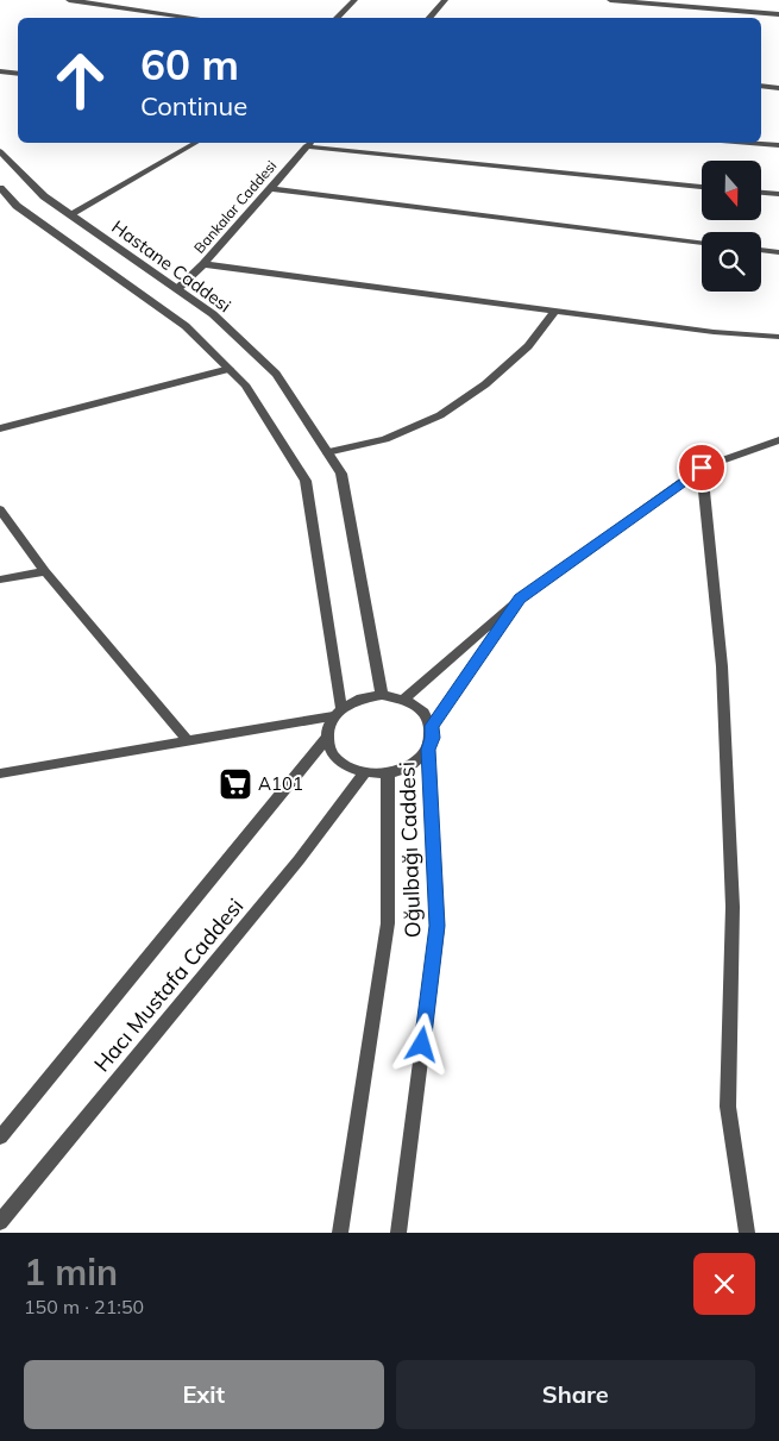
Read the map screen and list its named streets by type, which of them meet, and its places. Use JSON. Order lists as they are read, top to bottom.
{
  "streets": {
    "street": [
      "Bankalar Caddesi",
      "Hastane Caddesi",
      "Oğulbağı Caddesi",
      "Hacı Mustafa Caddesi"
    ]
  },
  "crossings": [
    ["Bankalar Caddesi", "Hastane Caddesi"],
    ["Hastane Caddesi", "Oğulbağı Caddesi"],
    ["Hastane Caddesi", "Hacı Mustafa Caddesi"],
    ["Oğulbağı Caddesi", "Hacı Mustafa Caddesi"]
  ],
  "places": {
    "supermarket": ["A101"]
  },
  "north": "bottom",
  "page": {
    "turn": ["60 m", "Continue"],
    "heading": ["1 min", "150 m · 21:50"],
    "buttons": ["Exit", "Share"]
  }
}
